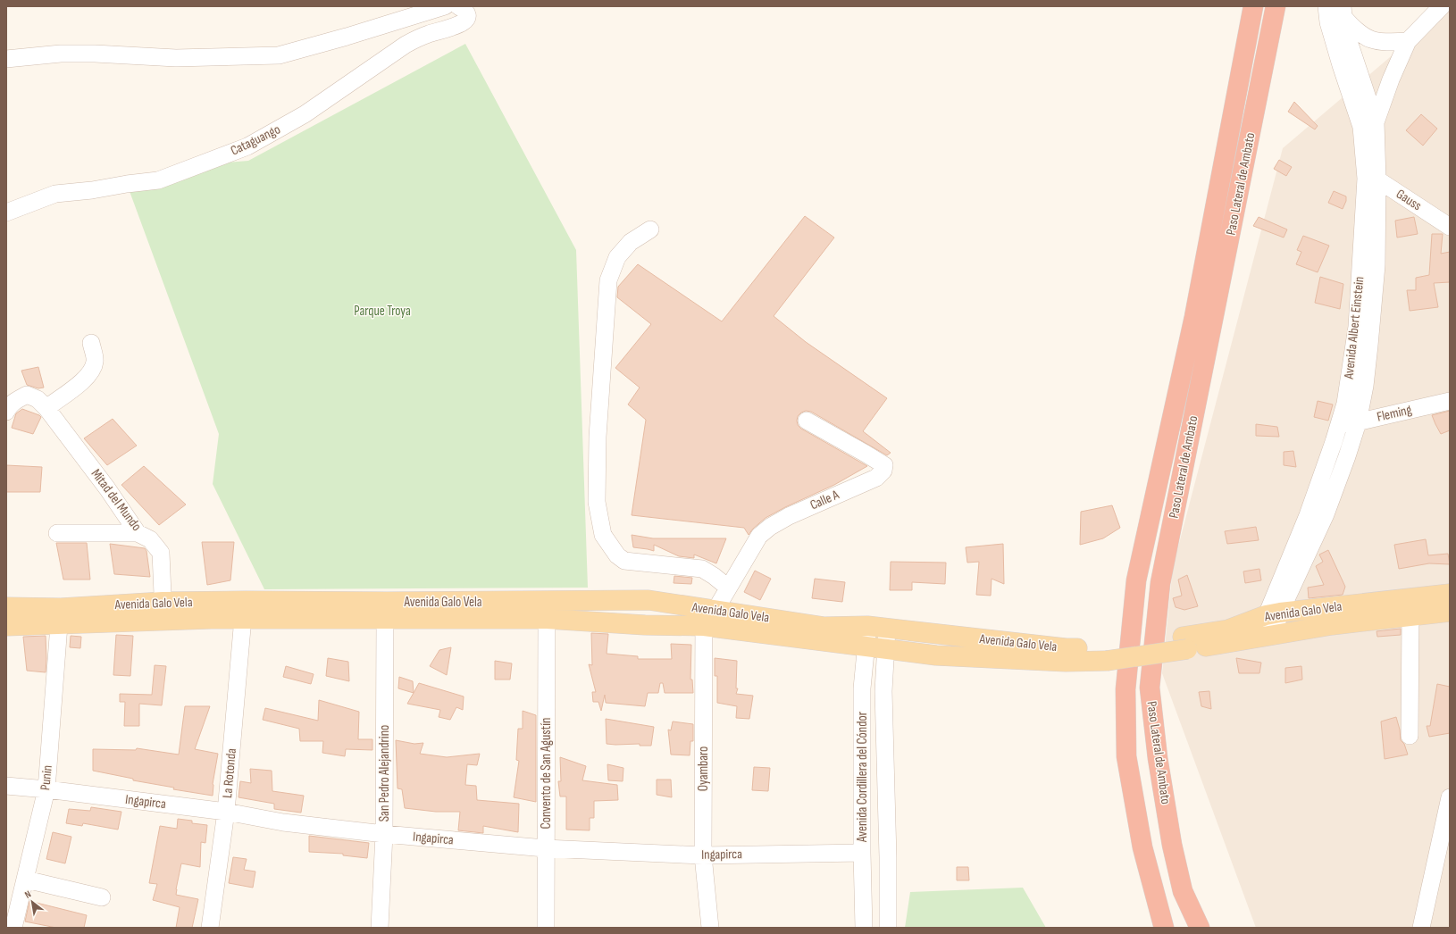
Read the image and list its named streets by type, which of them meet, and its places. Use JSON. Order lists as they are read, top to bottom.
{
  "streets": {
    "highway": ["Paso Lateral de Ambato"],
    "main road": ["Avenida Galo Vela"],
    "street": [
      "Cataguango",
      "Gauss",
      "Avenida Albert Einstein",
      "Fleming",
      "Mitad del Mundo",
      "Calle A",
      "Oyambaro",
      "La Rotonda",
      "San Pedro Alejandrino",
      "Convento de San Agustín",
      "Avenida Cordillera del Cóndor",
      "Punin",
      "Ingapirca"
    ]
  },
  "crossings": [
    ["Gauss", "Avenida Albert Einstein"],
    ["Avenida Albert Einstein", "Fleming"],
    ["Avenida Albert Einstein", "Avenida Galo Vela"],
    ["Mitad del Mundo", "Avenida Galo Vela"],
    ["Calle A", "Avenida Galo Vela"],
    ["Calle A", "Oyambaro"],
    ["Avenida Galo Vela", "Oyambaro"],
    ["Avenida Galo Vela", "La Rotonda"],
    ["Avenida Galo Vela", "San Pedro Alejandrino"],
    ["Avenida Galo Vela", "Convento de San Agustín"],
    ["Avenida Galo Vela", "Avenida Cordillera del Cóndor"],
    ["Avenida Galo Vela", "Punin"],
    ["Oyambaro", "Ingapirca"],
    ["La Rotonda", "Ingapirca"],
    ["San Pedro Alejandrino", "Ingapirca"],
    ["Convento de San Agustín", "Ingapirca"],
    ["Avenida Cordillera del Cóndor", "Ingapirca"],
    ["Punin", "Ingapirca"]
  ],
  "parks": ["Parque Troya"],
  "north": "top left"
}
